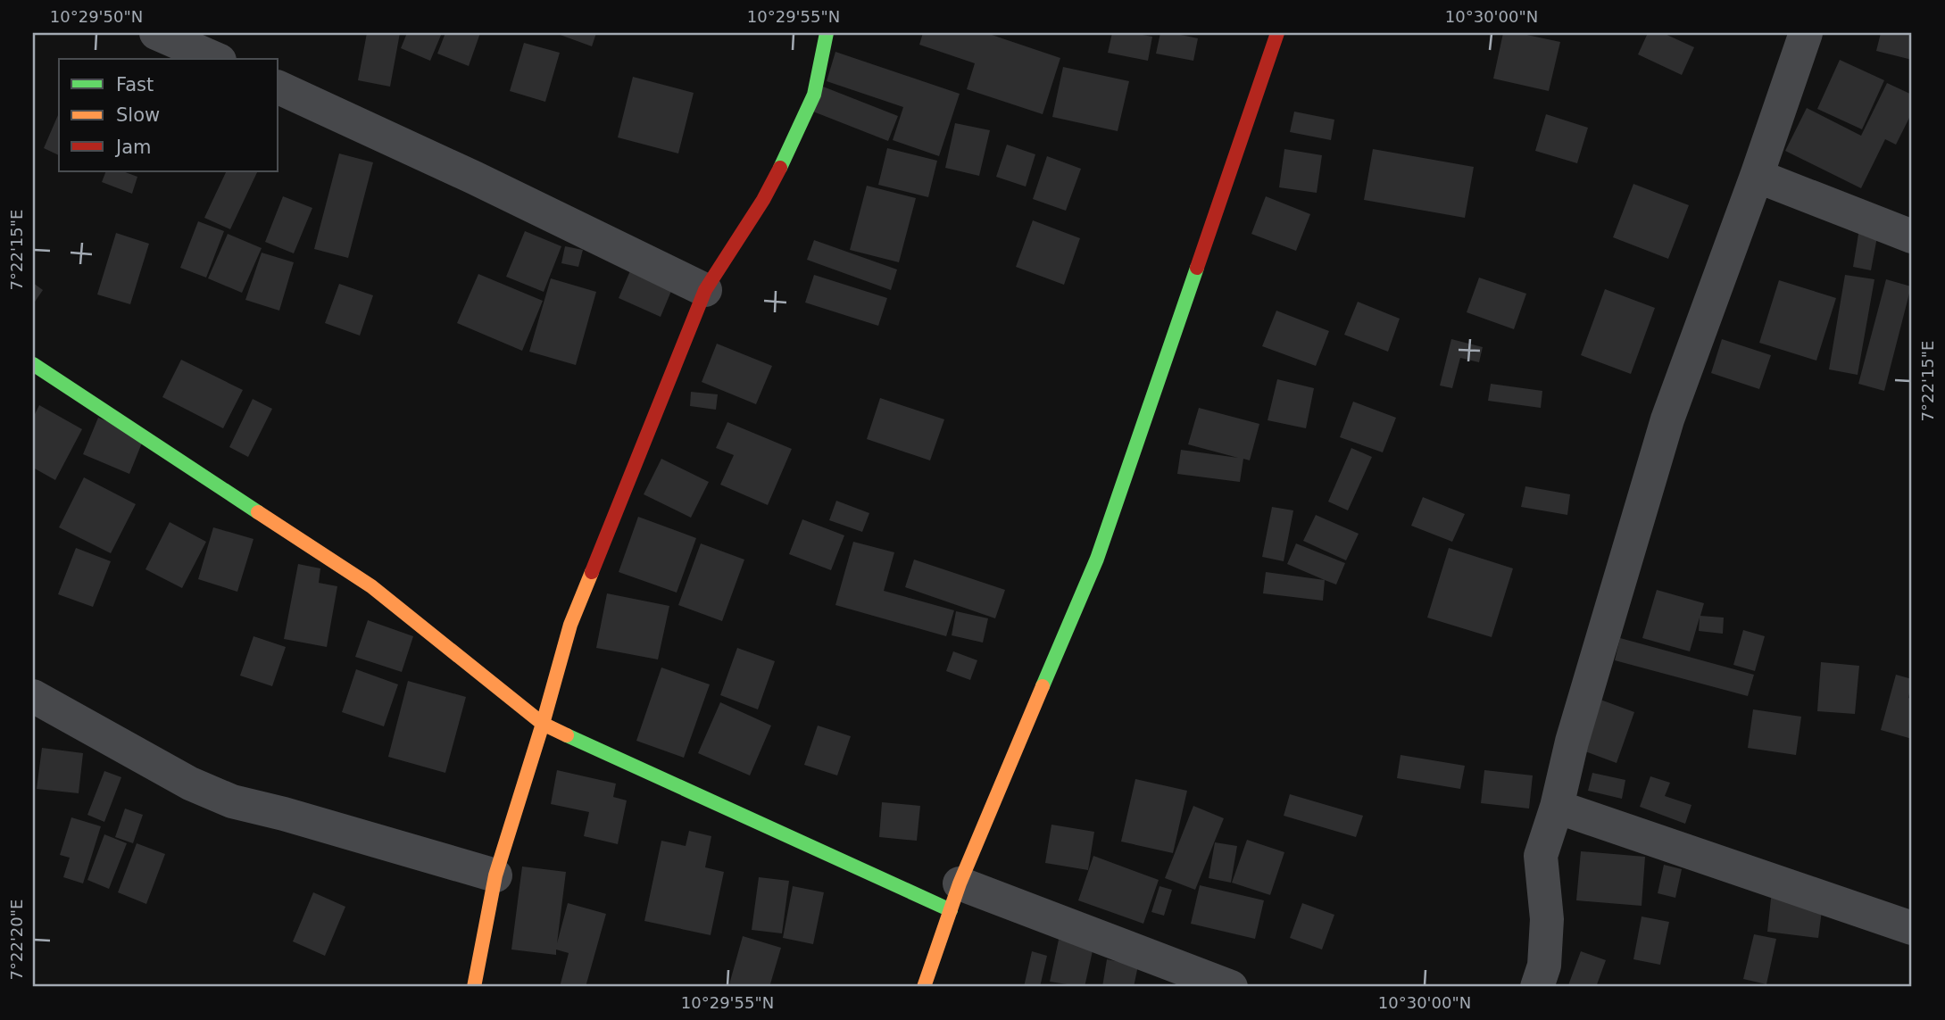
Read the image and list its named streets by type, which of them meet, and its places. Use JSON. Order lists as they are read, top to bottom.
{
  "legend": ["Fast", "Slow", "Jam"],
  "coordinates": [
    "10°29'50\"N",
    "10°29'55\"N",
    "10°30'00\"N",
    "7°22'15\"E",
    "7°22'20\"E"
  ]
}
